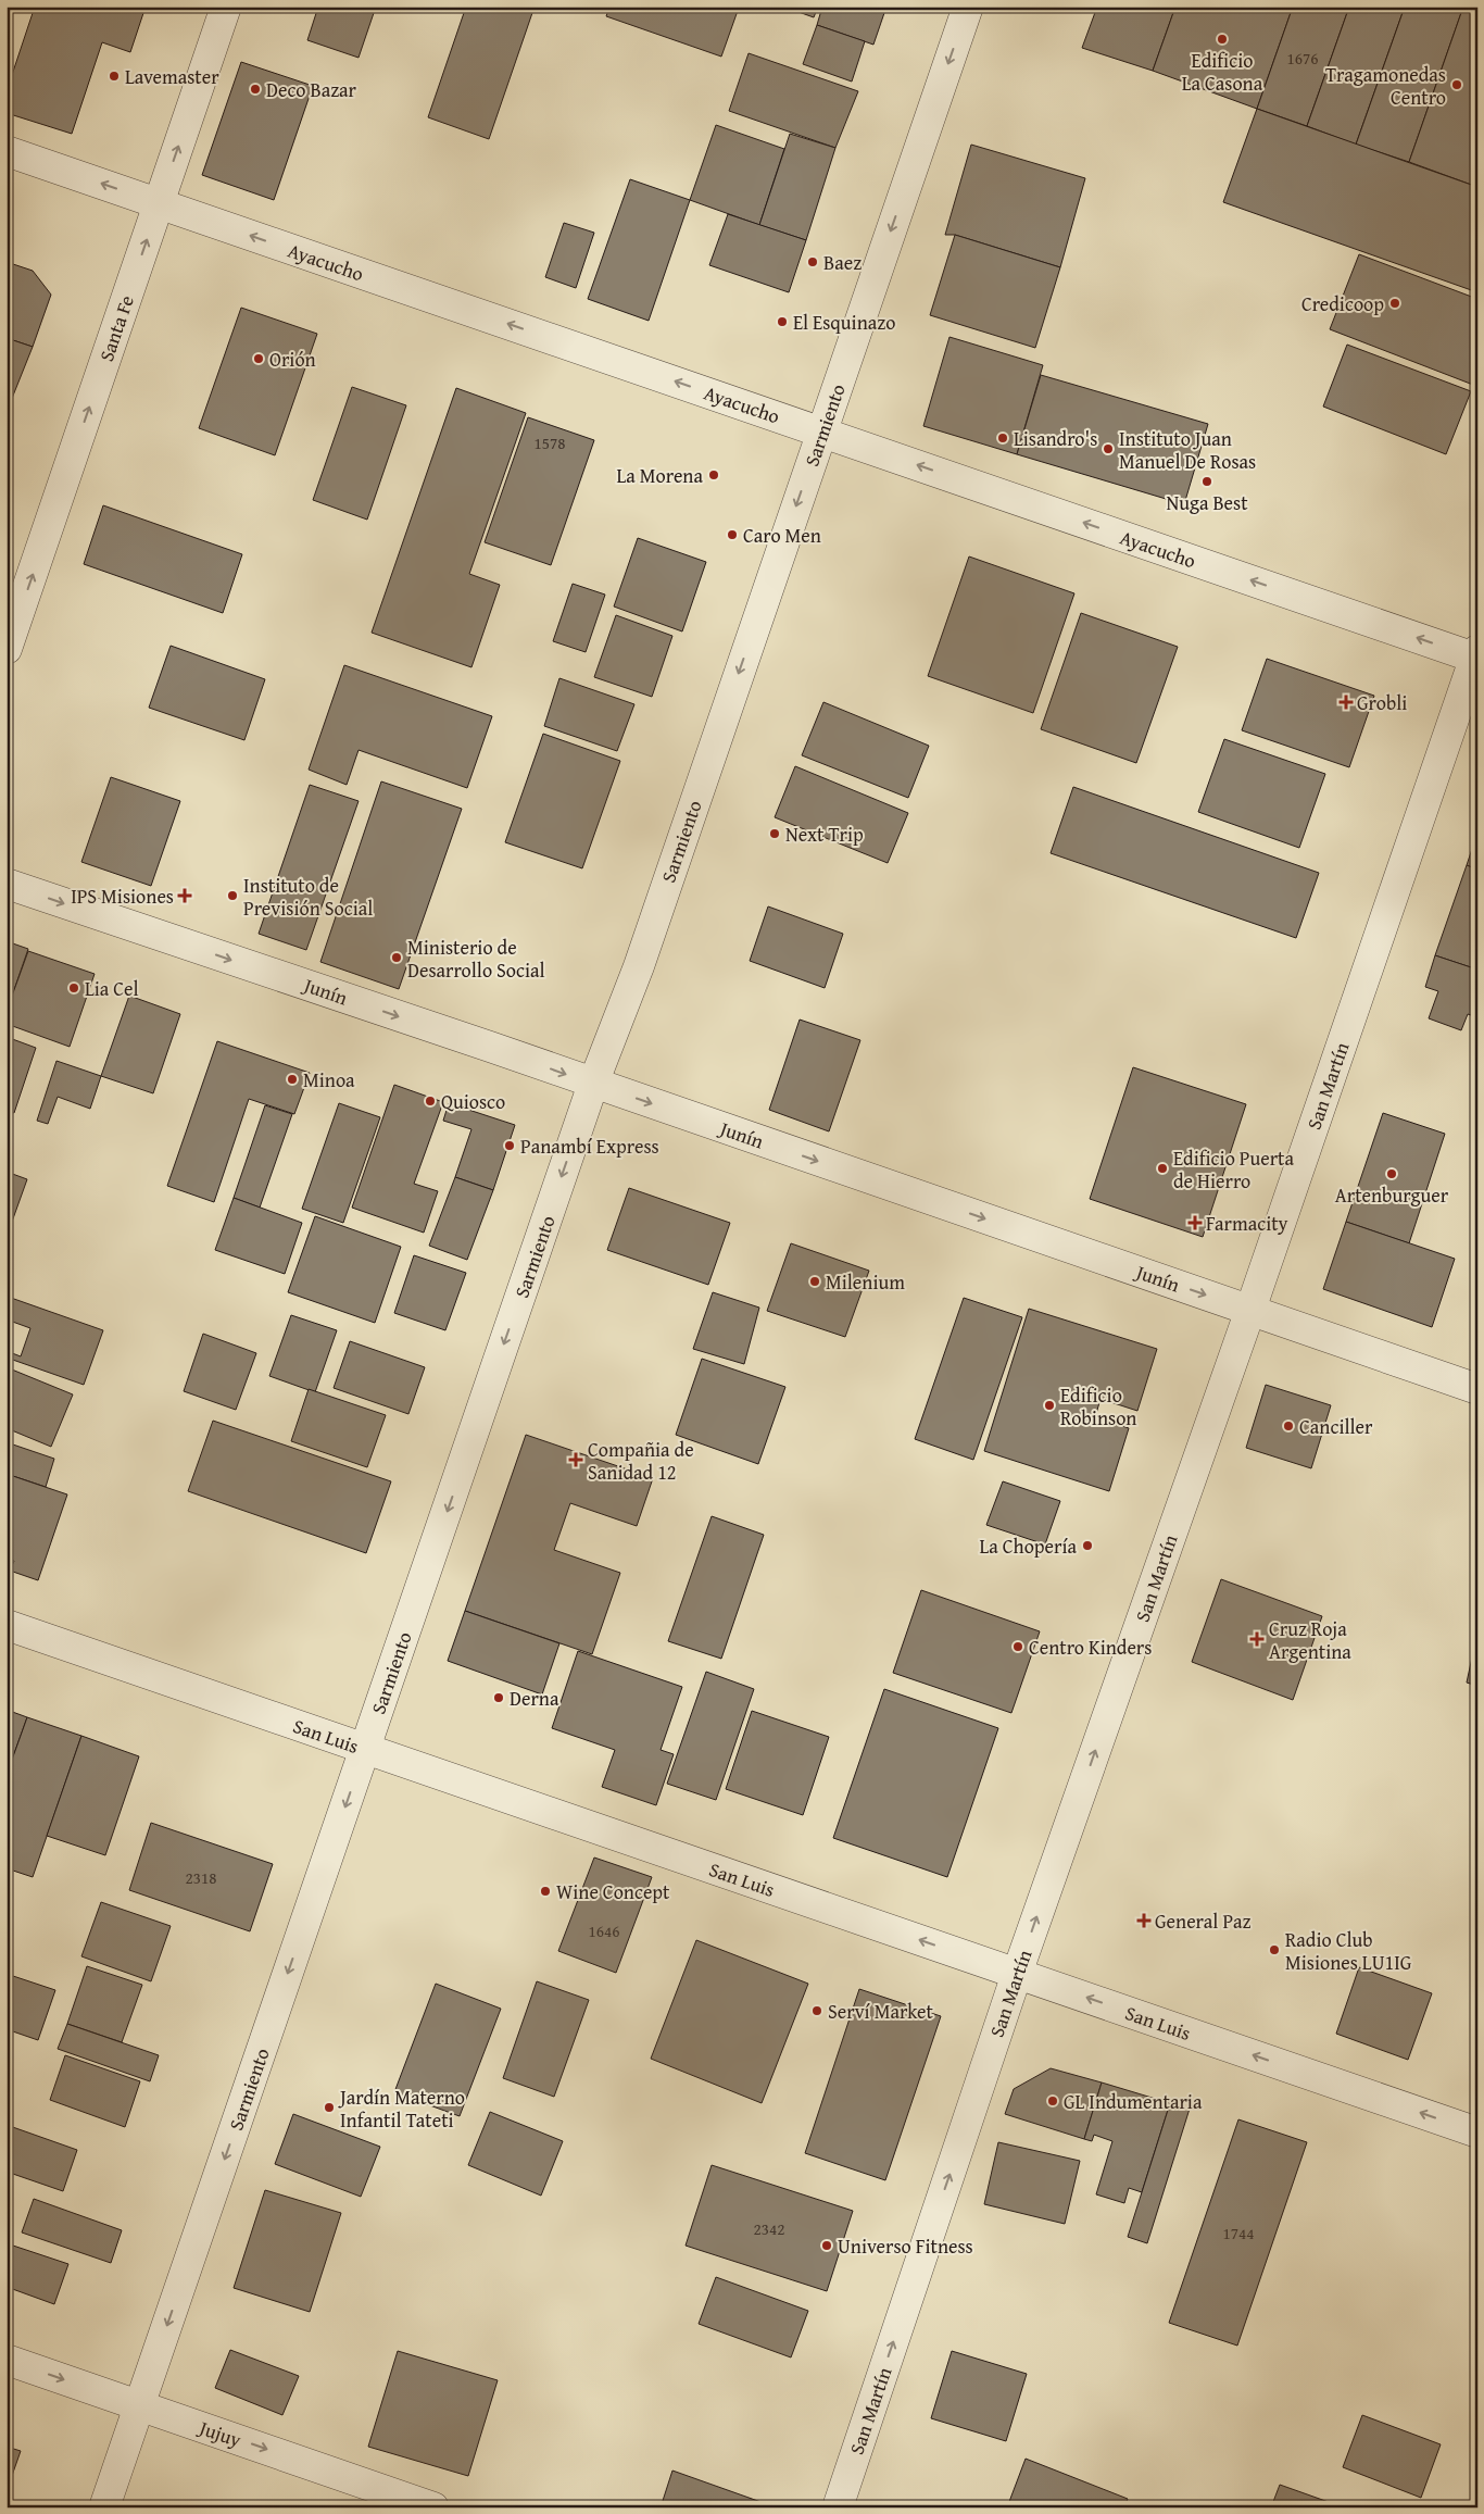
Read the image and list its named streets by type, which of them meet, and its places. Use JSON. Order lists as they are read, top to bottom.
{
  "streets": {
    "street": [
      "Ayacucho",
      "Santa Fe",
      "Sarmiento",
      "Junín",
      "San Martín",
      "San Luis",
      "Jujuy"
    ]
  },
  "crossings": [
    ["Ayacucho", "Santa Fe"],
    ["Ayacucho", "Sarmiento"],
    ["Ayacucho", "San Martín"],
    ["Sarmiento", "Junín"],
    ["Sarmiento", "San Luis"],
    ["Sarmiento", "Jujuy"],
    ["Junín", "San Martín"],
    ["San Martín", "San Luis"]
  ],
  "one_way": [
    "Ayacucho",
    "Santa Fe",
    "Sarmiento",
    "Junín",
    "San Martín",
    "San Luis",
    "Jujuy"
  ],
  "places": {
    "other": [
      "Edificio La Casona",
      "Lavemaster",
      "Tragamonedas Centro",
      "Deco Bazar",
      "Baez",
      "Credicoop",
      "El Esquinazo",
      "Orión",
      "Lisandro's",
      "Instituto Juan Manuel De Rosas",
      "La Morena",
      "Nuga Best",
      "Caro Men",
      "Next Trip",
      "Instituto de Previsión Social",
      "Ministerio de Desarrollo Social",
      "Lia Cel",
      "Minoa",
      "Quiosco",
      "Panambí Express",
      "Edificio Puerta de Hierro",
      "Artenburguer",
      "Milenium",
      "Edificio Robinson",
      "Canciller",
      "La Chopería",
      "Centro Kinders",
      "Derna",
      "Wine Concept",
      "Radio Club Misiones LU1IG",
      "Serví Market",
      "GL Indumentaria",
      "Jardín Materno Infantil Tateti",
      "Universo Fitness"
    ],
    "health": [
      "Grobli",
      "IPS Misiones",
      "Farmacity",
      "Compañia de Sanidad 12",
      "Cruz Roja Argentina",
      "General Paz"
    ]
  },
  "house_numbers": [
    "1676",
    "1578",
    "2318",
    "1646",
    "2342",
    "1744"
  ]
}
